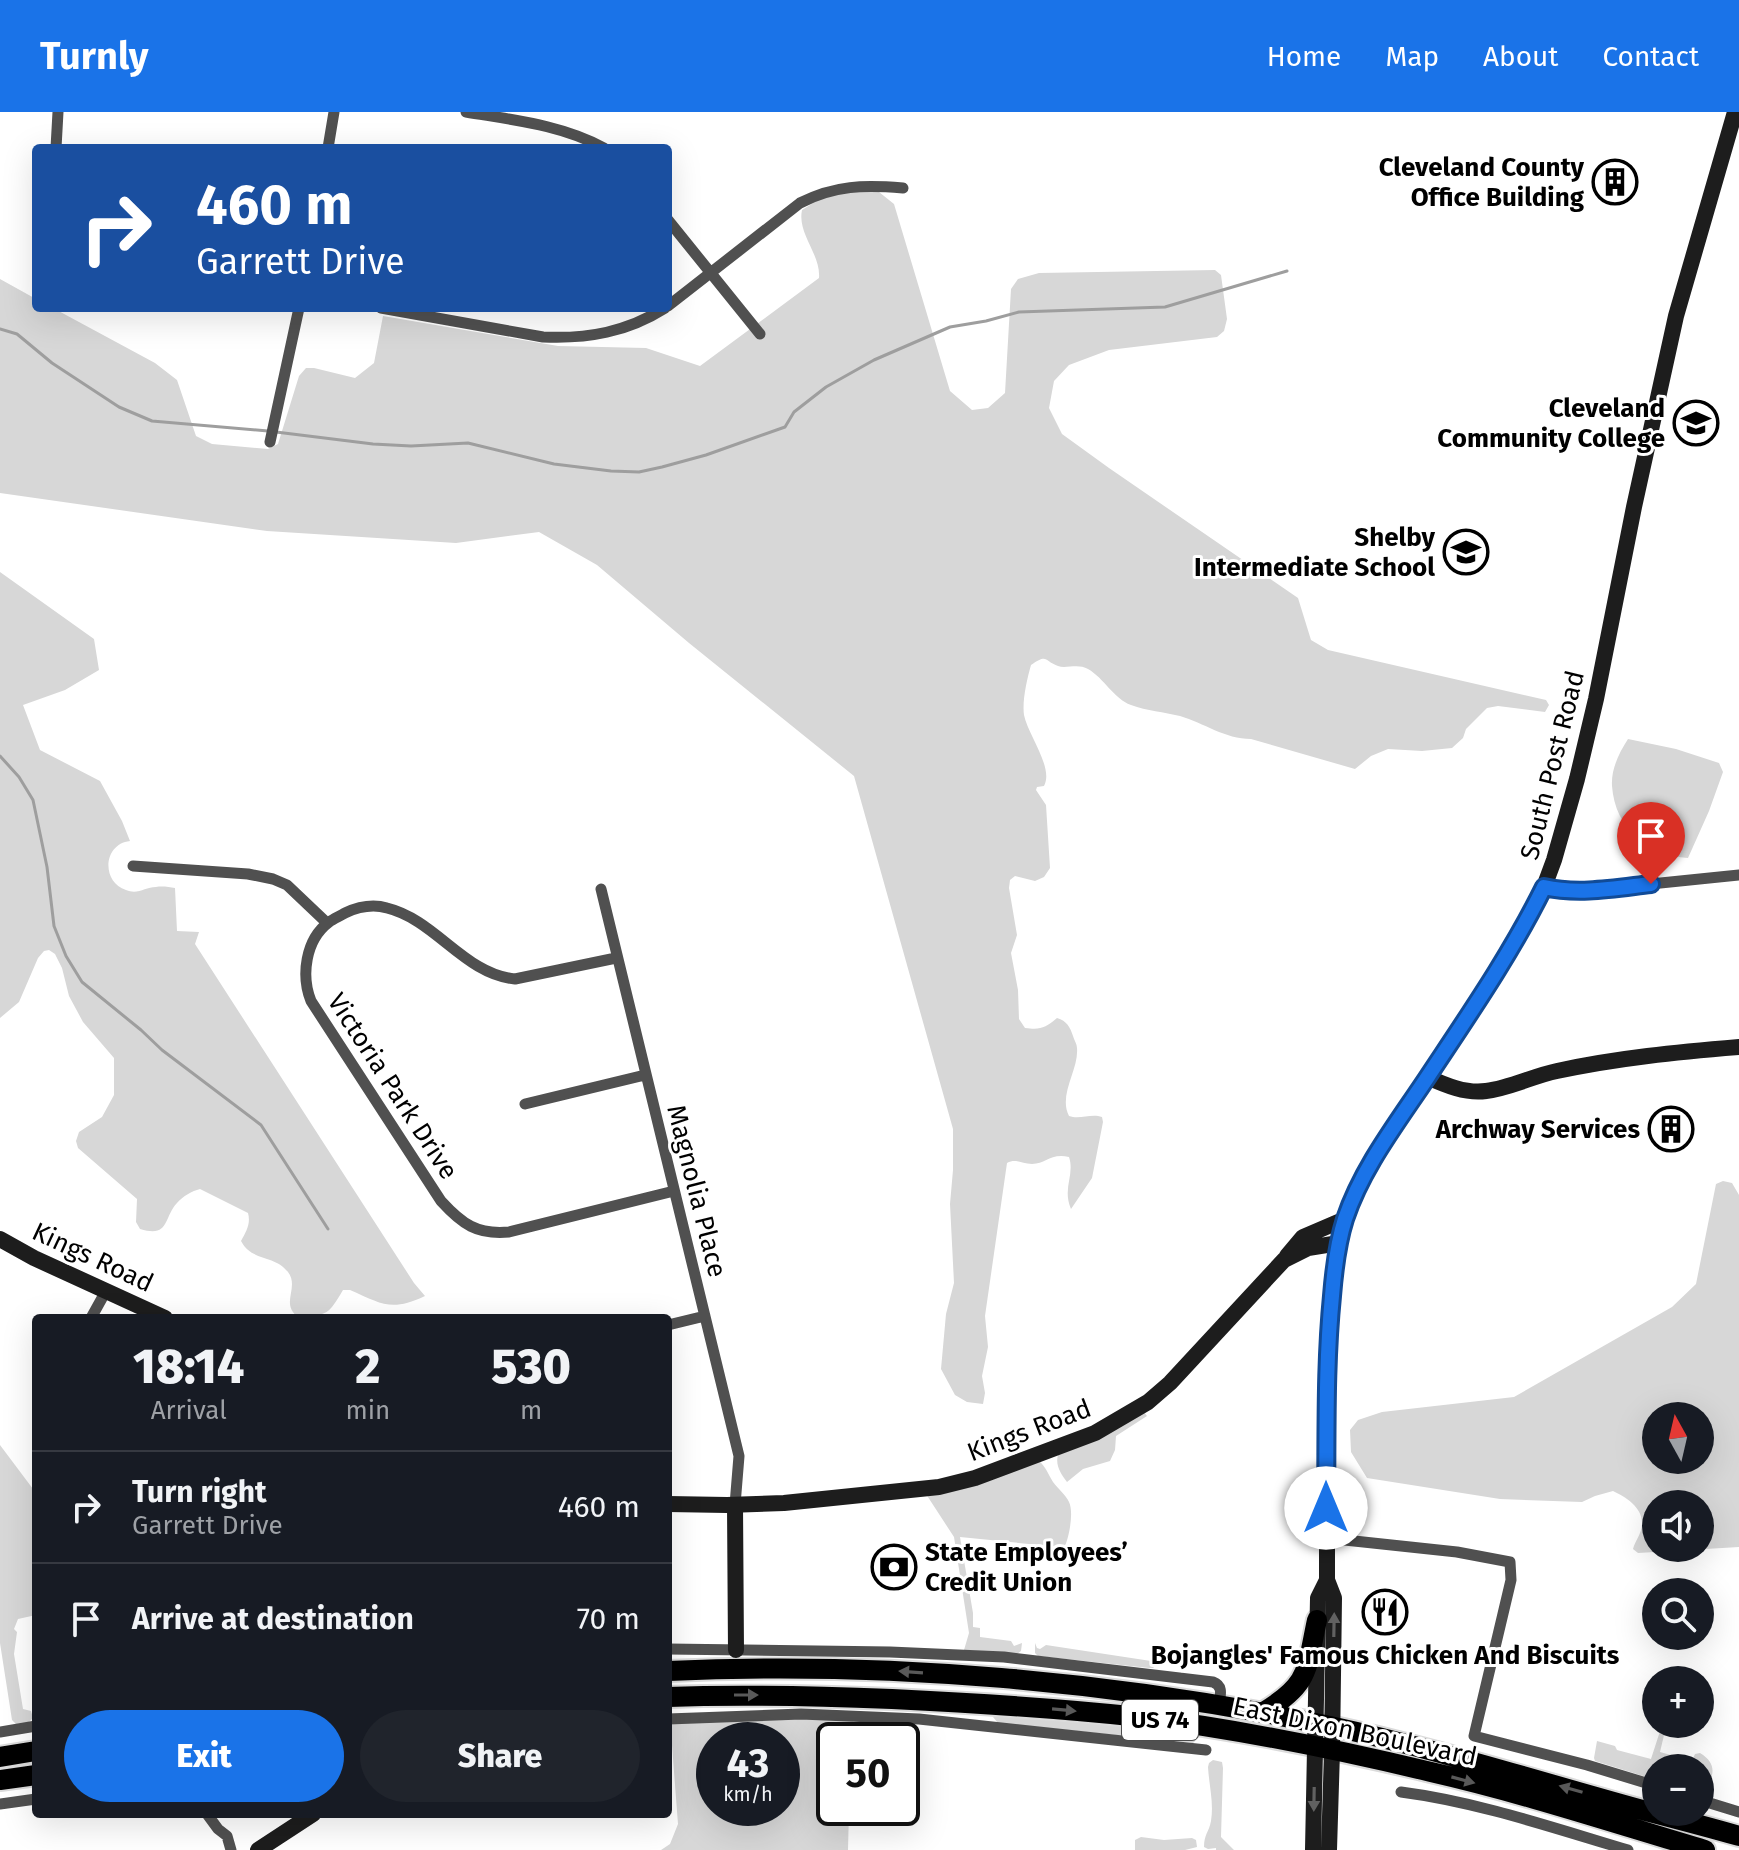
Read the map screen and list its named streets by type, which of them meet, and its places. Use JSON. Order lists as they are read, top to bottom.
{
  "streets": {
    "highway": ["US 74", "East Dixon Boulevard"],
    "main road": ["South Post Road", "Kings Road"],
    "street": ["Victoria Park Drive", "Magnolia Place"]
  },
  "crossings": [
    ["South Post Road", "Kings Road"],
    ["South Post Road", "East Dixon Boulevard"],
    ["Victoria Park Drive", "Magnolia Place"],
    ["Magnolia Place", "Kings Road"]
  ],
  "places": {
    "building": ["Cleveland County Office Building", "Archway Services"],
    "school or university": ["Cleveland Community College", "Shelby Intermediate School"],
    "bank": ["State Employees’ Credit Union"],
    "restaurant": ["Bojangles' Famous Chicken And Biscuits"]
  },
  "north": "top",
  "page": {
    "header": "Turnly",
    "nav": [
      "Home",
      "Map",
      "About",
      "Contact"
    ],
    "turn": ["460 m", "Garrett Drive"],
    "eta": [
      "18:14",
      "Arrival",
      "2",
      "min",
      "530",
      "m"
    ],
    "map_buttons": ["+", "−"],
    "list": [
      {
        "name": "Turn right",
        "note": "Garrett Drive",
        "value": "460 m"
      },
      {
        "name": "Arrive at destination",
        "value": "70 m"
      }
    ],
    "buttons": ["Exit", "Share"],
    "speed": "43 km/h",
    "limit": "50"
  }
}
